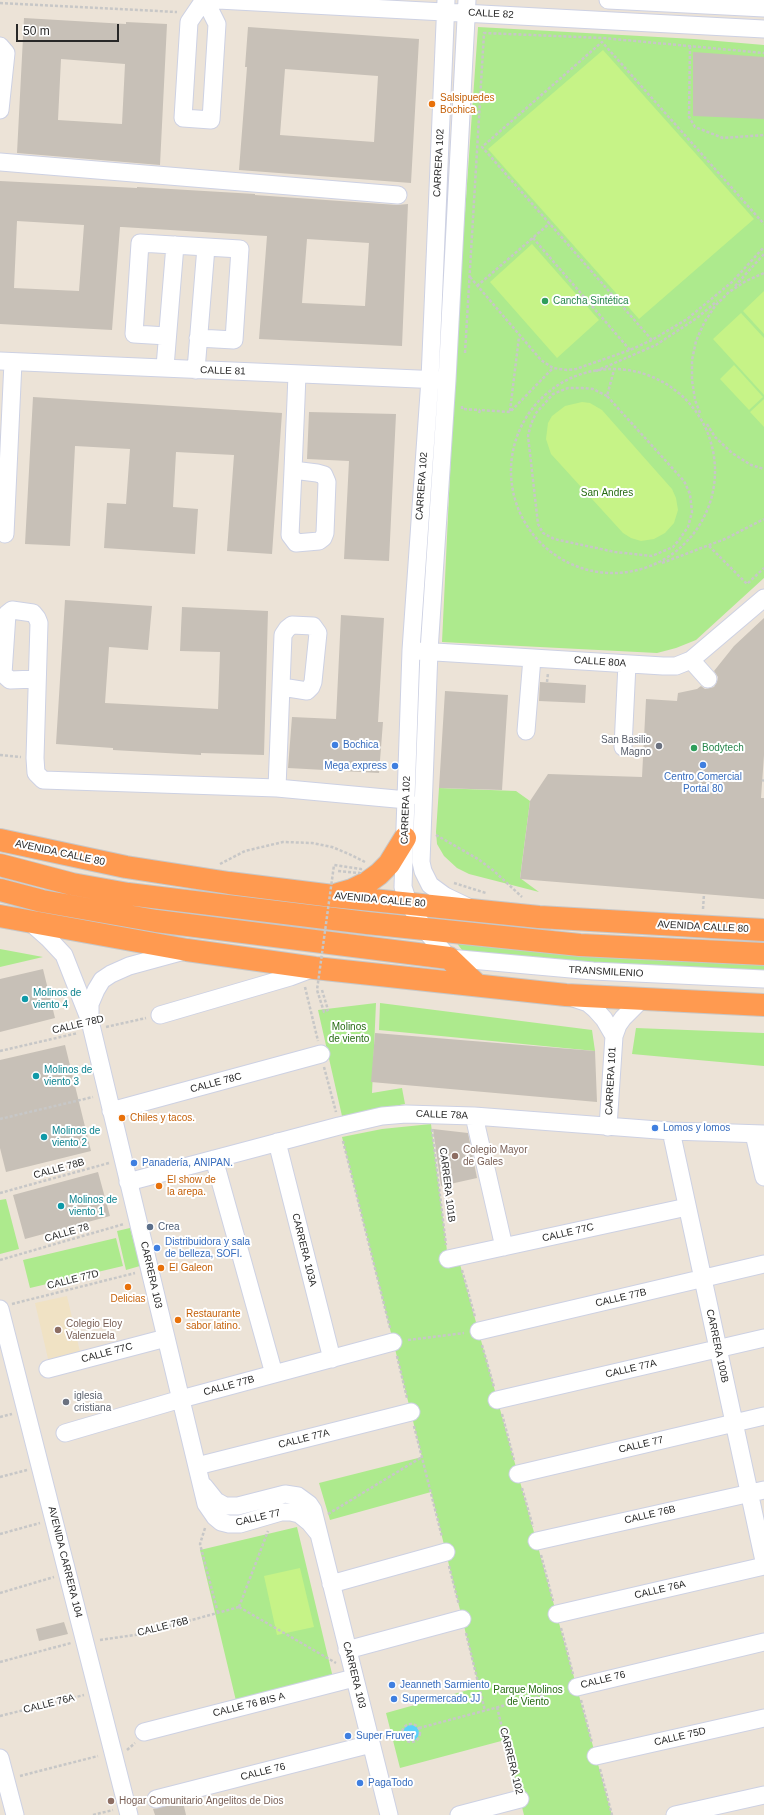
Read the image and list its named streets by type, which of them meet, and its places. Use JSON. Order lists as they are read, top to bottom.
{
  "streets": {
    "highway": ["AVENIDA CALLE 80"],
    "street": [
      "CALLE 82",
      "CARRERA 102",
      "CALLE 81",
      "CALLE 80A",
      "TRANSMILENIO",
      "CARRERA 101",
      "CALLE 78C",
      "CALLE 78A",
      "CALLE 77C",
      "CARRERA 103A",
      "CARRERA 103",
      "CALLE 77B",
      "CARRERA 100B",
      "CALLE 77A",
      "CALLE 77",
      "CALLE 76B",
      "AVENIDA CARRERA 104",
      "CALLE 76A",
      "CALLE 76",
      "CALLE 76 BIS A",
      "CALLE 75D"
    ],
    "path": [
      "CALLE 78D",
      "CALLE 78B",
      "CARRERA 101B",
      "CALLE 78",
      "CALLE 77D"
    ]
  },
  "crossings": [
    ["CALLE 82", "CARRERA 102"],
    ["CARRERA 102", "CALLE 81"],
    ["CARRERA 102", "CALLE 80A"],
    ["CARRERA 102", "AVENIDA CALLE 80"],
    ["CARRERA 102", "TRANSMILENIO"],
    ["CARRERA 102", "CALLE 76"],
    ["CALLE 78D", "CARRERA 103"],
    ["CARRERA 101", "CALLE 78A"],
    ["CALLE 78C", "CARRERA 103"],
    ["CALLE 78A", "CARRERA 101B"],
    ["CALLE 78A", "CARRERA 103A"],
    ["CALLE 78A", "CARRERA 103"],
    ["CALLE 78A", "CARRERA 100B"],
    ["CALLE 78B", "CARRERA 103"],
    ["CARRERA 101B", "CALLE 77C"],
    ["CALLE 78", "CARRERA 103"],
    ["CALLE 77C", "CARRERA 103"],
    ["CALLE 77C", "CARRERA 100B"],
    ["CARRERA 103A", "CALLE 77B"],
    ["CARRERA 103", "CALLE 77D"],
    ["CARRERA 103", "CALLE 77B"],
    ["CARRERA 103", "CALLE 77A"],
    ["CARRERA 103", "CALLE 77"],
    ["CARRERA 103", "CALLE 76"],
    ["CARRERA 103", "CALLE 76 BIS A"],
    ["CALLE 77D", "AVENIDA CARRERA 104"],
    ["CALLE 77B", "CARRERA 100B"],
    ["CARRERA 100B", "CALLE 77A"],
    ["CARRERA 100B", "CALLE 77"],
    ["CARRERA 100B", "CALLE 76B"],
    ["CALLE 77A", "CALLE 77"],
    ["CALLE 76B", "AVENIDA CARRERA 104"],
    ["AVENIDA CARRERA 104", "CALLE 76A"]
  ],
  "parks": ["San Andres", "Molinos de viento", "Parque Molinos de Viento"],
  "places": [
    "Salsipuedes Bochica",
    "Cancha Sintética",
    "Bochica",
    "San Basilio Magno",
    "Bodytech",
    "Centro Comercial Portal 80",
    "Mega express",
    "Molinos de viento 4",
    "Molinos de viento 3",
    "Chiles y tacos.",
    "Lomos y lomos",
    "Molinos de viento 2",
    "Colegio Mayor de Gales",
    "Panadería, ANIPAN.",
    "El show de la arepa.",
    "Molinos de viento 1",
    "Crea",
    "Distribuidora y sala de belleza, SOFI.",
    "El Galeon",
    "Delicias",
    "Restaurante sabor latino.",
    "Colegio Eloy Valenzuela",
    "iglesia cristiana",
    "Jeanneth Sarmiento",
    "Supermercado JJ",
    "Super Fruver",
    "PagaTodo",
    "Hogar Comunitario Angelitos de Dios"
  ],
  "scale_bar": "50 m"
}
